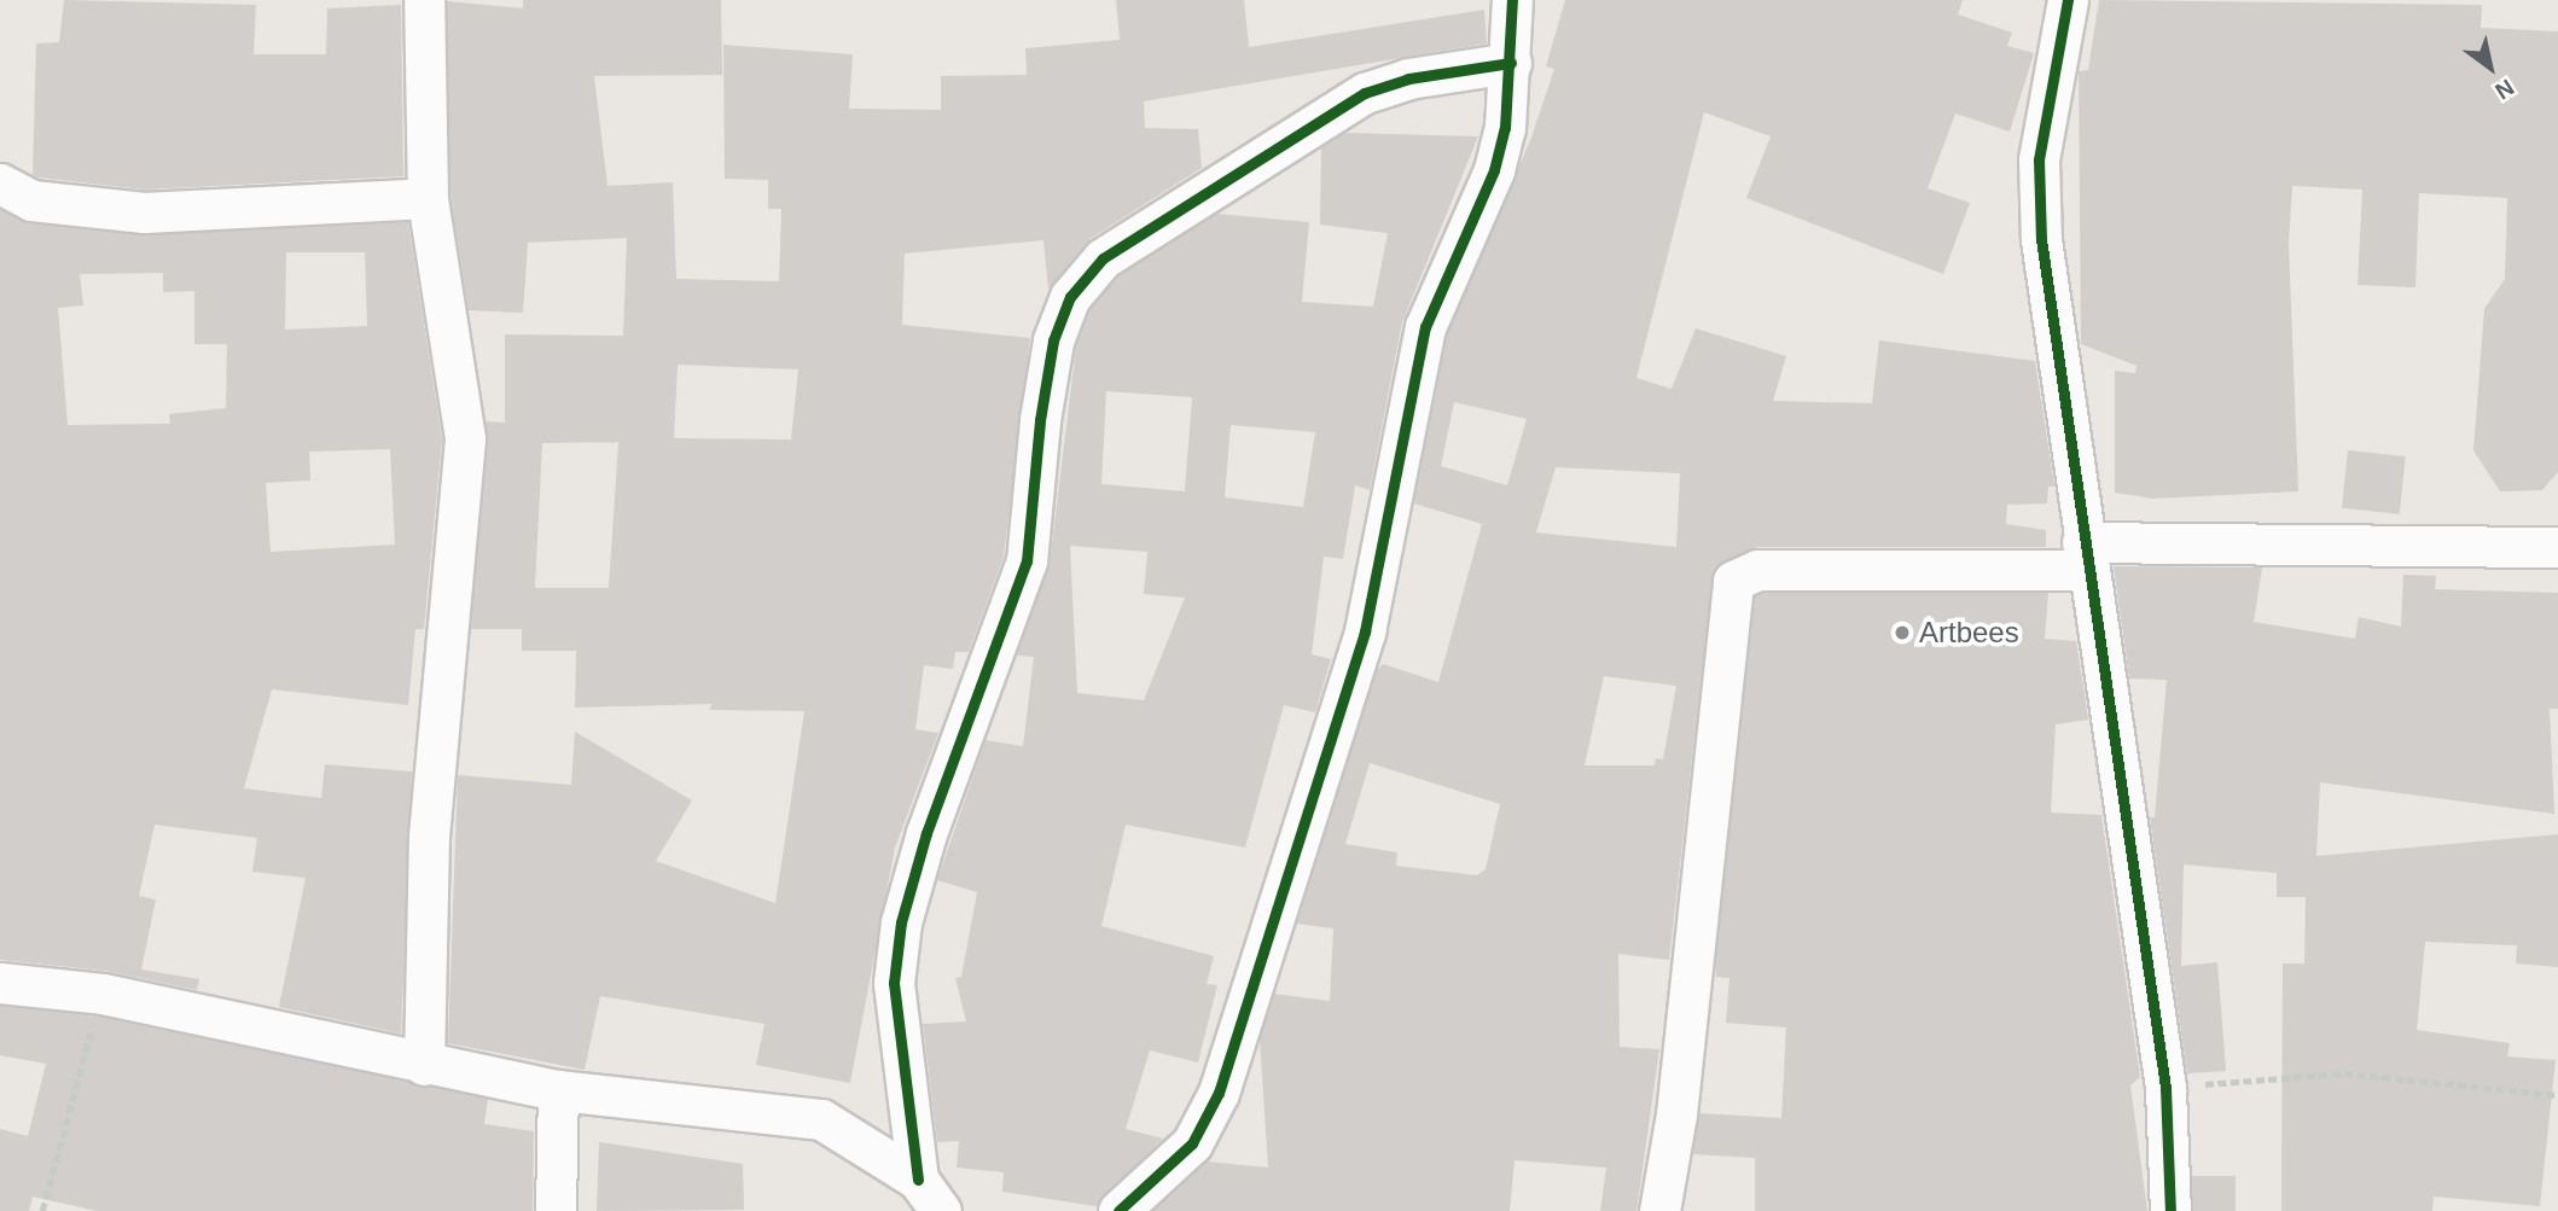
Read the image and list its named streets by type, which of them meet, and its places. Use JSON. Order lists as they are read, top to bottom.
{
  "places": ["Artbees"],
  "north": "bottom right"
}
